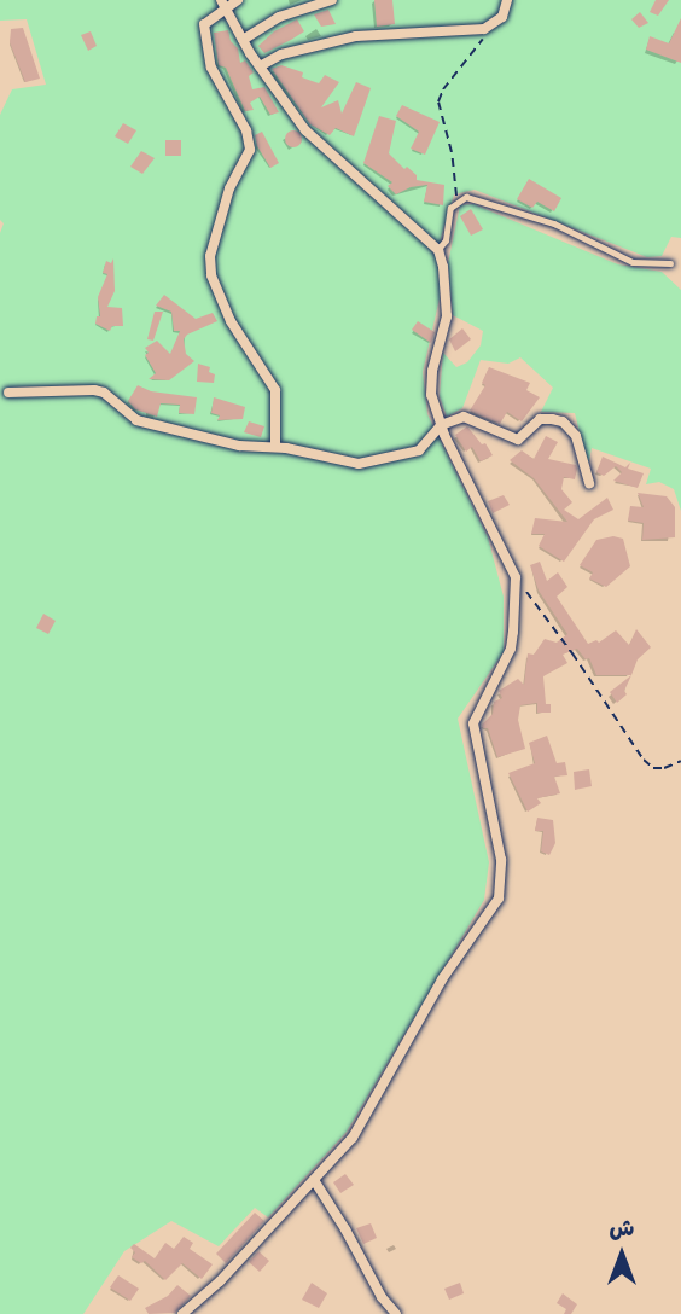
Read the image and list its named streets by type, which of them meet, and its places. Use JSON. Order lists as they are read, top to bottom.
{
  "north": "top"
}
